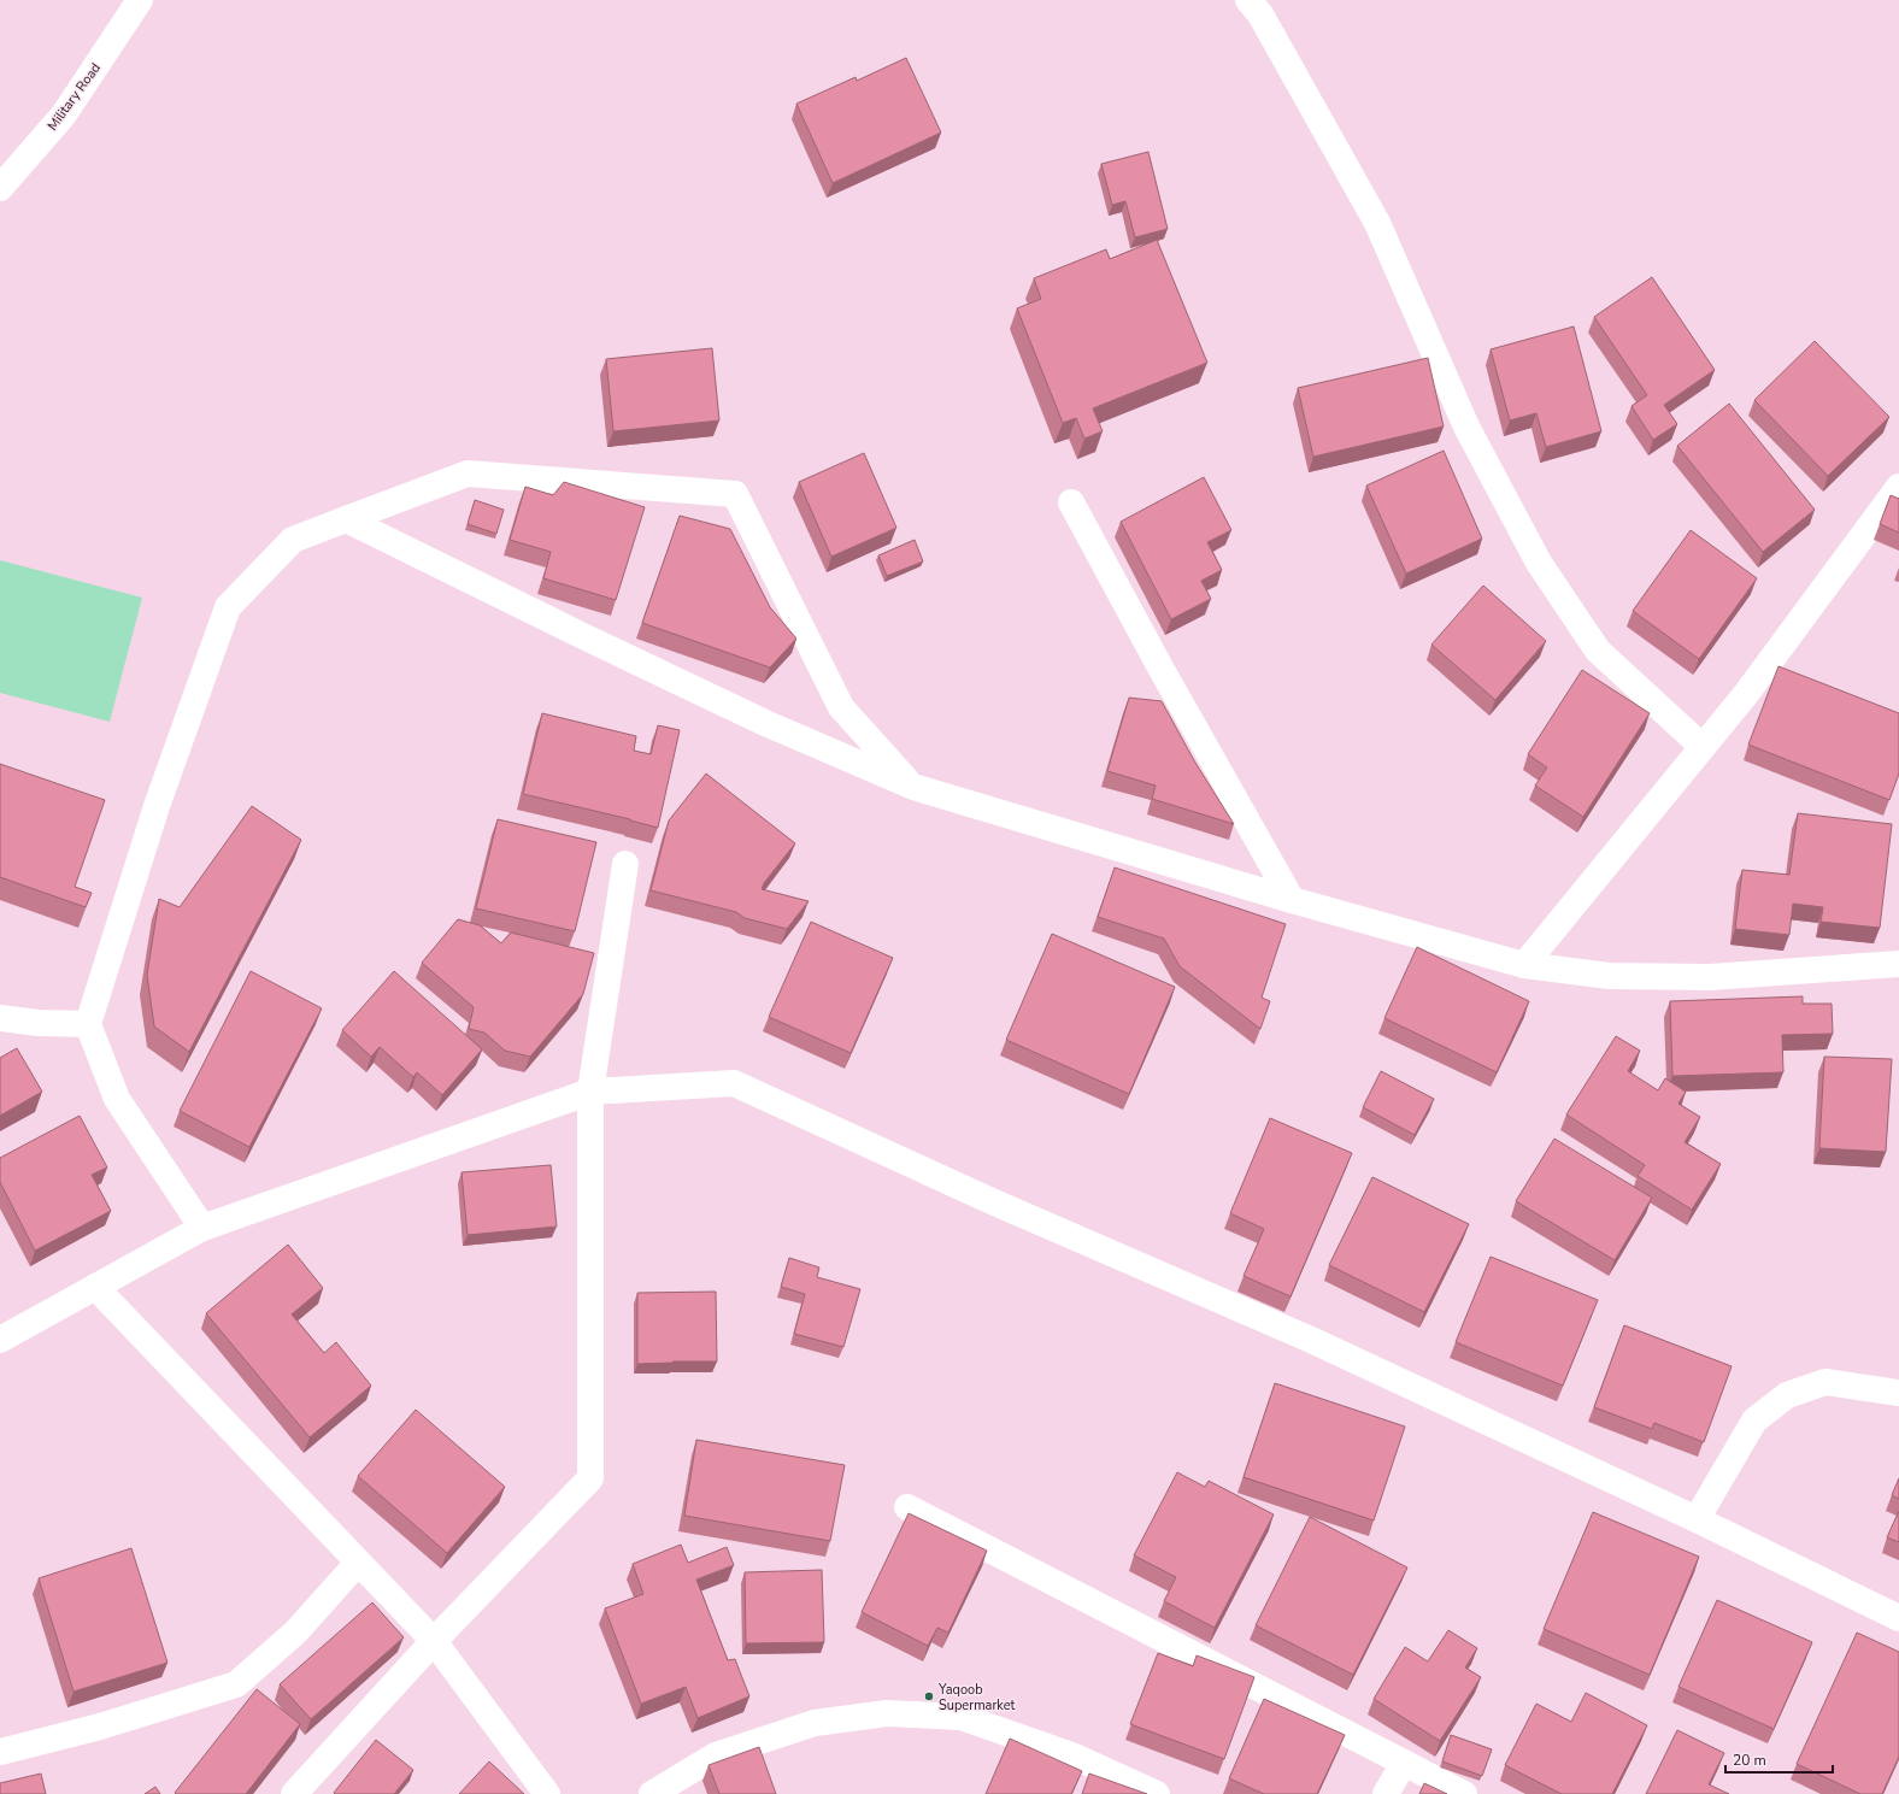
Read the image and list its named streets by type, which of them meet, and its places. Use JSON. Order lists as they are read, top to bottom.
{
  "streets": {
    "street": ["Military Road"]
  },
  "places": ["Yaqoob Supermarket"],
  "scale_bar": "20 m"
}
